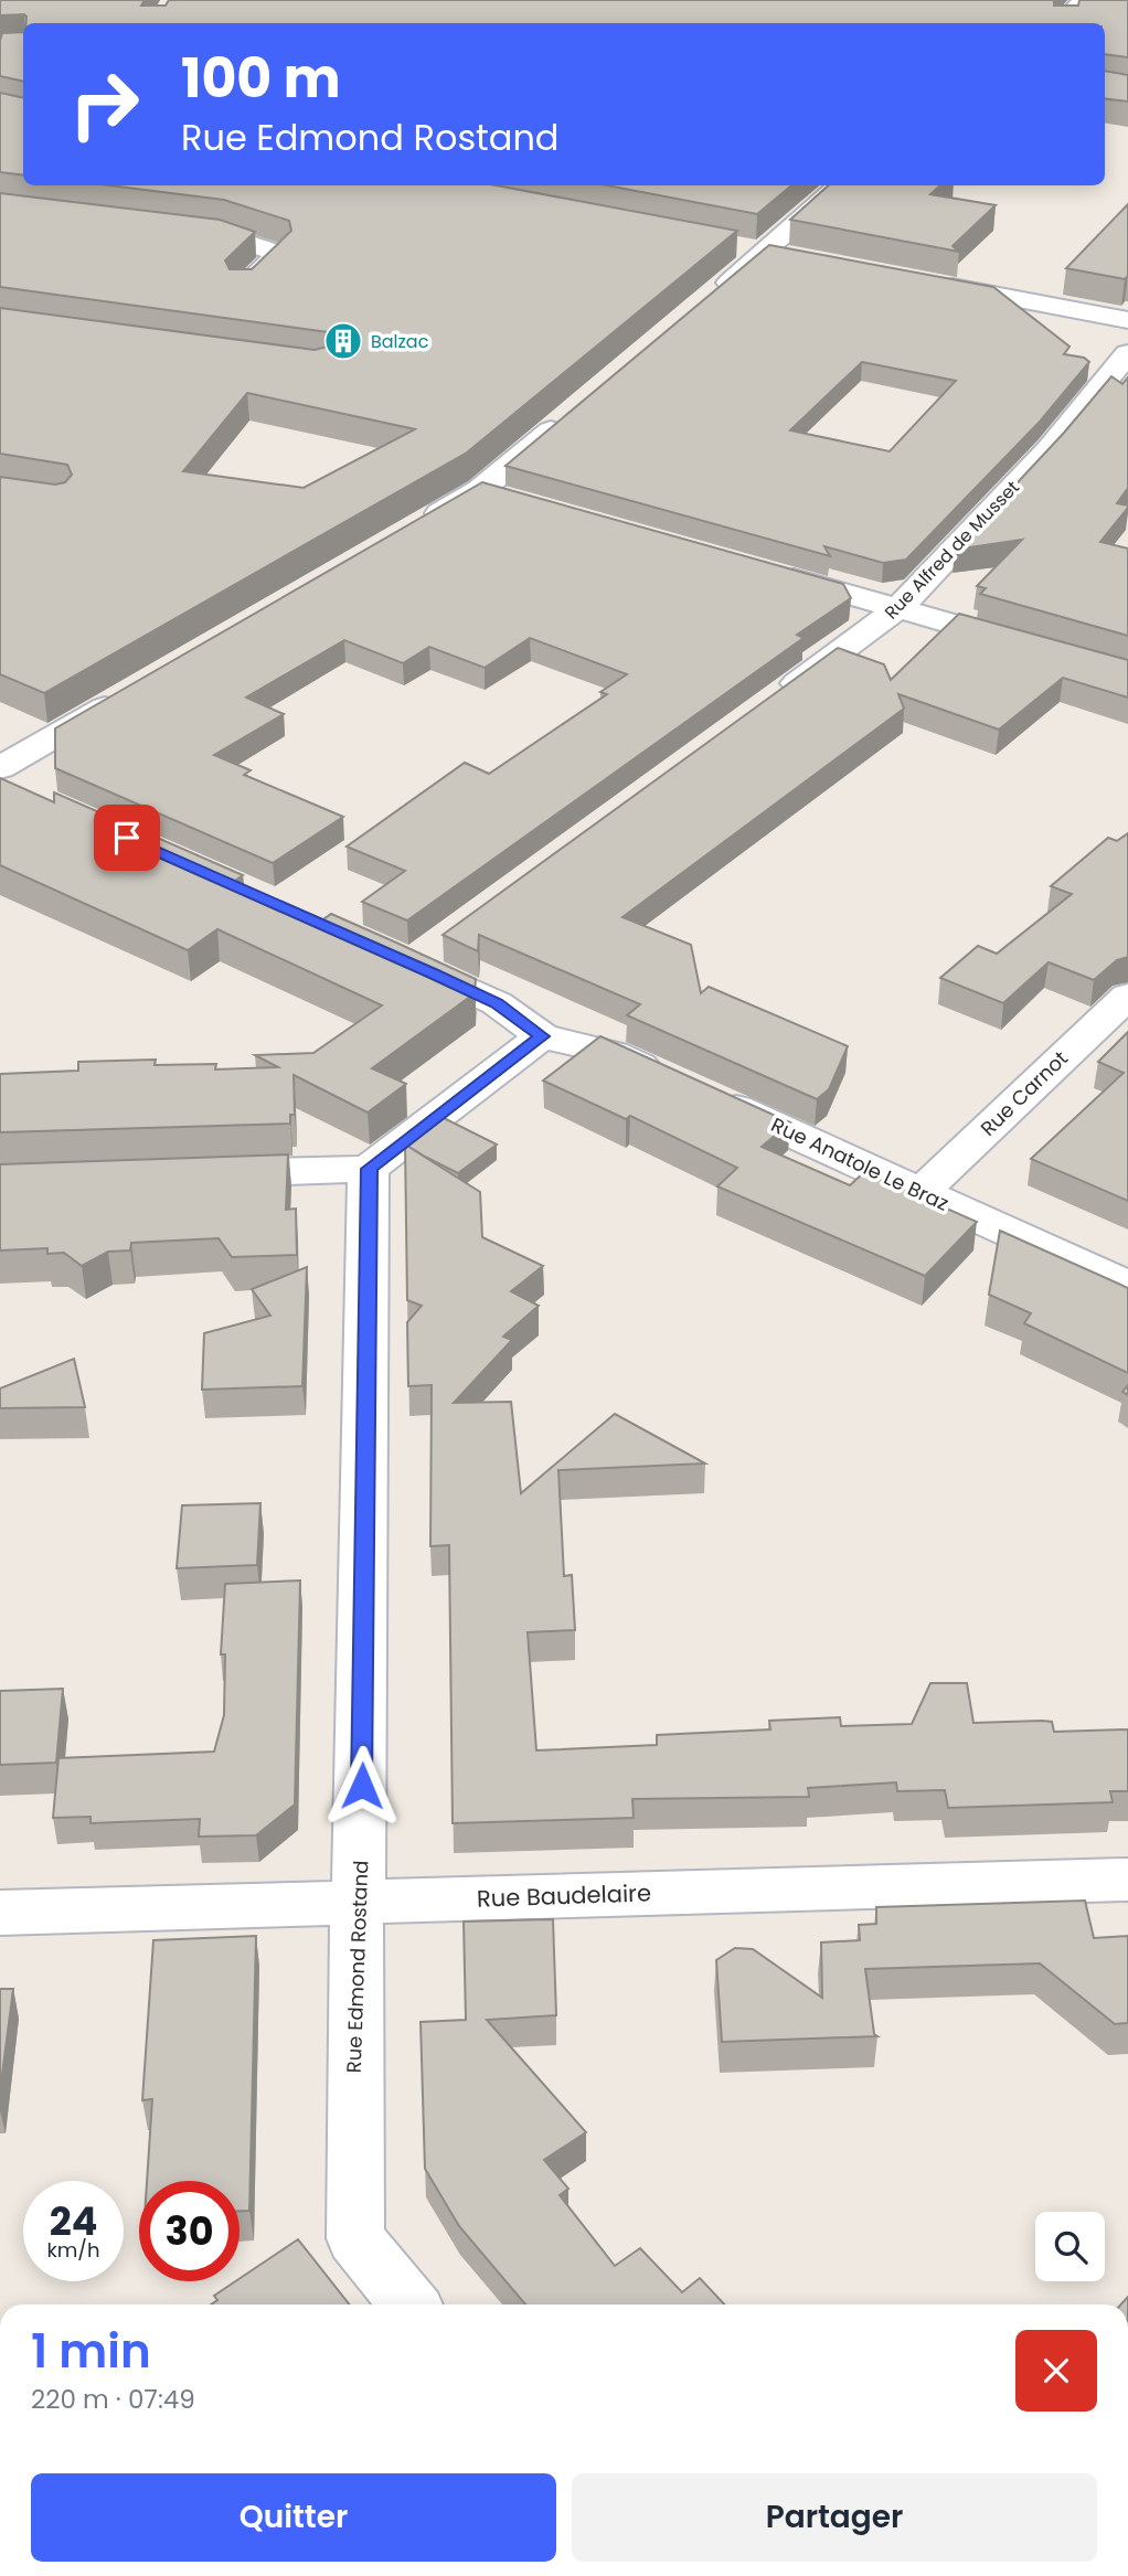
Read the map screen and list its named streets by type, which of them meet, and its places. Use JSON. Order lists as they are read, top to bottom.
{
  "streets": {
    "street": [
      "Rue Alfred de Musset",
      "Rue Carnot",
      "Rue Anatole Le Braz",
      "Rue Baudelaire",
      "Rue Edmond Rostand"
    ]
  },
  "crossings": [
    ["Rue Carnot", "Rue Anatole Le Braz"],
    ["Rue Baudelaire", "Rue Edmond Rostand"]
  ],
  "places": {
    "building": ["Balzac"]
  },
  "page": {
    "turn": ["100 m", "Rue Edmond Rostand"],
    "speed": "24 km/h",
    "limit": "30",
    "heading": ["1 min", "220 m · 07:49"],
    "buttons": ["Quitter", "Partager"]
  }
}
